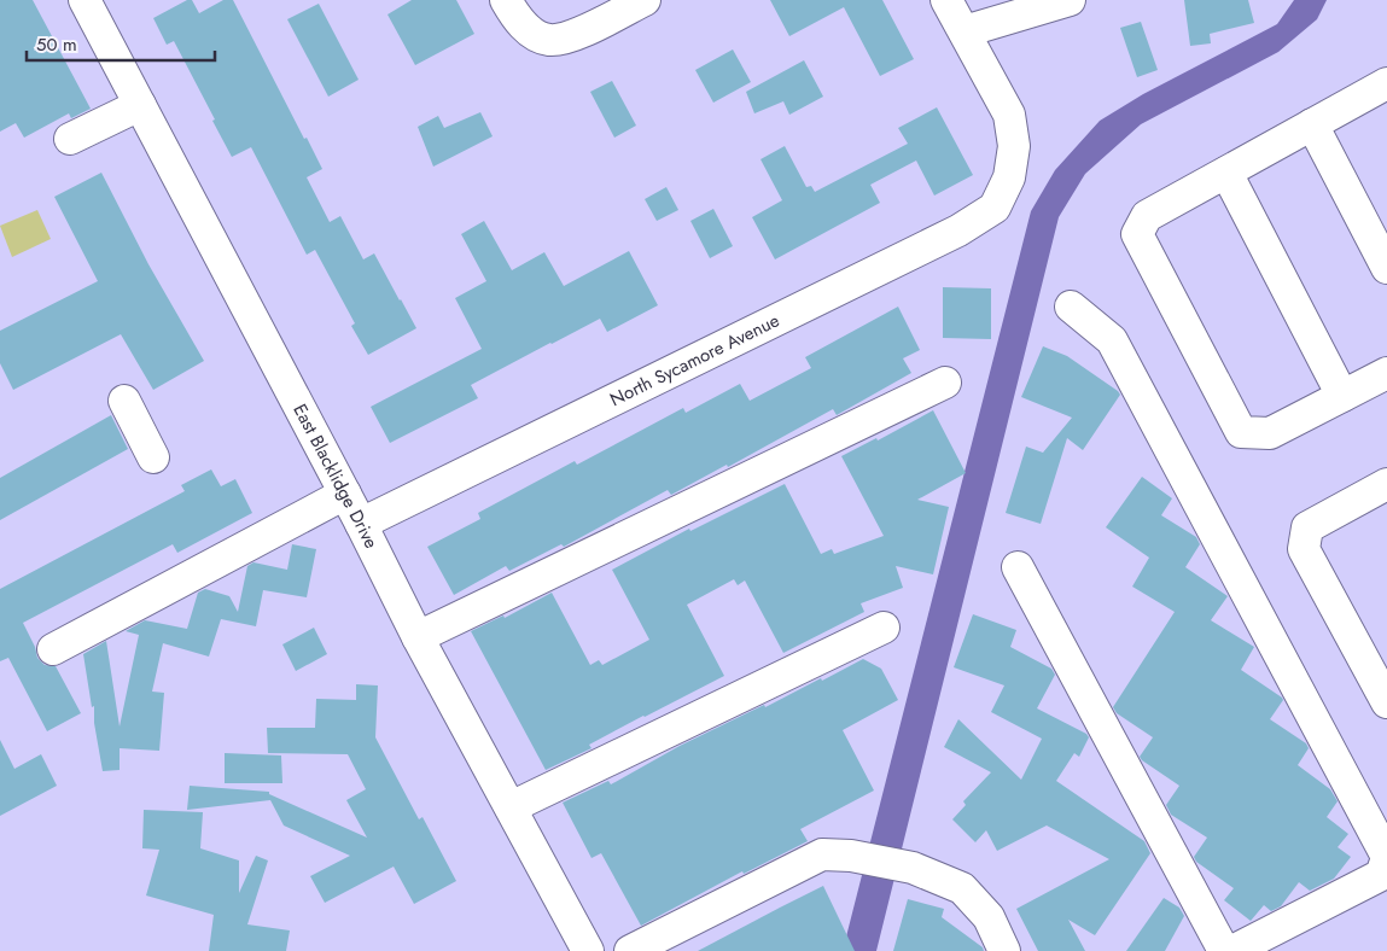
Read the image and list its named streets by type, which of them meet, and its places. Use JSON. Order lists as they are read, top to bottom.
{
  "streets": {
    "street": ["North Sycamore Avenue", "East Blacklidge Drive"]
  },
  "crossings": [
    ["North Sycamore Avenue", "East Blacklidge Drive"]
  ],
  "scale_bar": "50 m"
}
